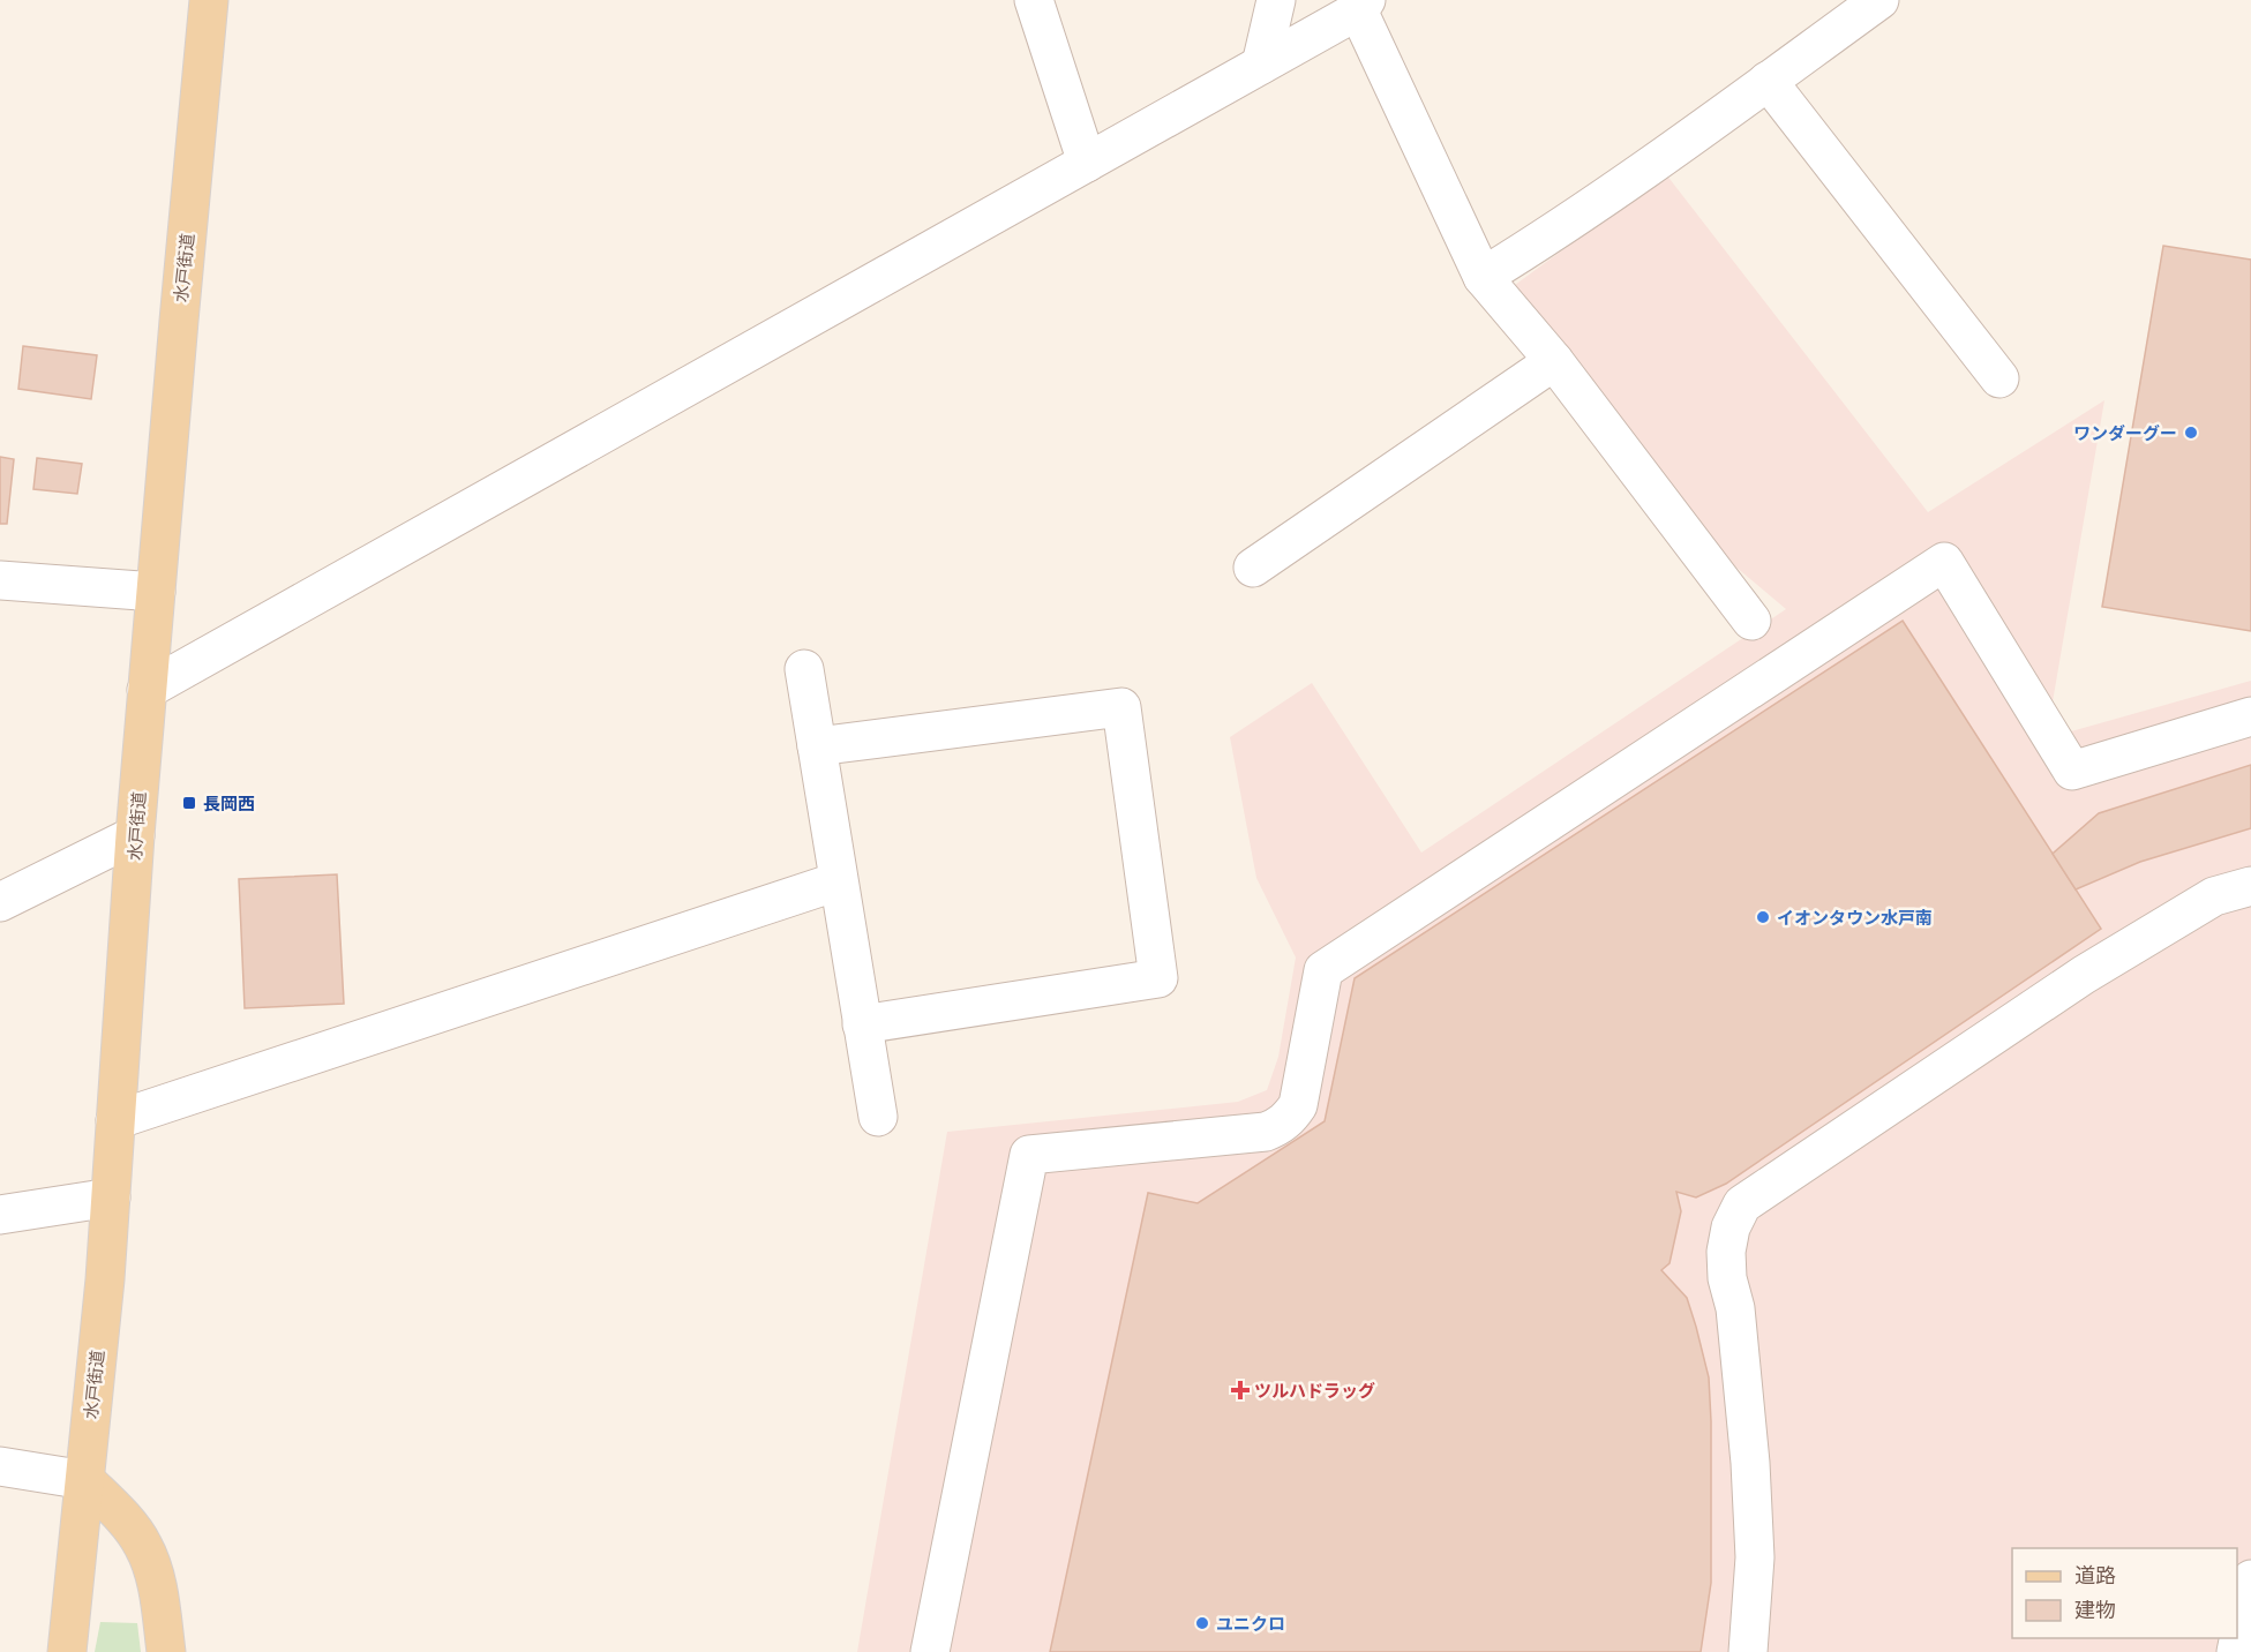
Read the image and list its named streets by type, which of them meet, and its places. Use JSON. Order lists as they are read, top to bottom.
{
  "streets": {
    "main road": ["水戸街道"]
  },
  "places": {
    "other": ["ワンダーグー", "イオンタウン水戸南", "ユニクロ"],
    "transit": ["長岡西"],
    "health": ["ツルハドラッグ"]
  },
  "legend": ["道路", "建物"]
}
